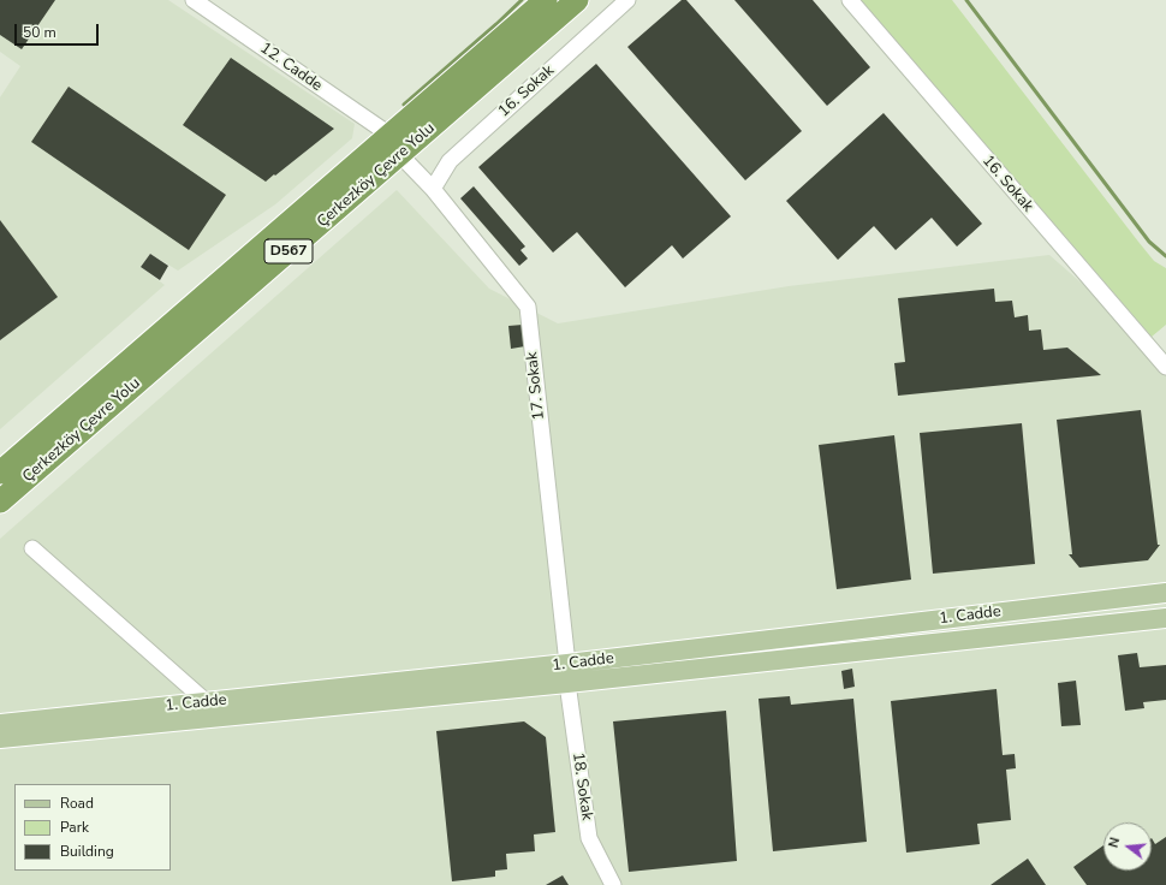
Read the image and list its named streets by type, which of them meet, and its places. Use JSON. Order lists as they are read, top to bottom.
{
  "streets": {
    "highway": ["Çerkezköy Çevre Yolu", "D567"],
    "main road": ["1. Cadde"],
    "street": [
      "12. Cadde",
      "16. Sokak",
      "17. Sokak",
      "18. Sokak"
    ]
  },
  "crossings": [
    ["12. Cadde", "D567"],
    ["16. Sokak", "17. Sokak"],
    ["Çerkezköy Çevre Yolu", "17. Sokak"],
    ["17. Sokak", "1. Cadde"],
    ["17. Sokak", "18. Sokak"],
    ["1. Cadde", "18. Sokak"]
  ],
  "legend": ["Road", "Park", "Building"],
  "scale_bar": "50 m",
  "north": "left"
}
